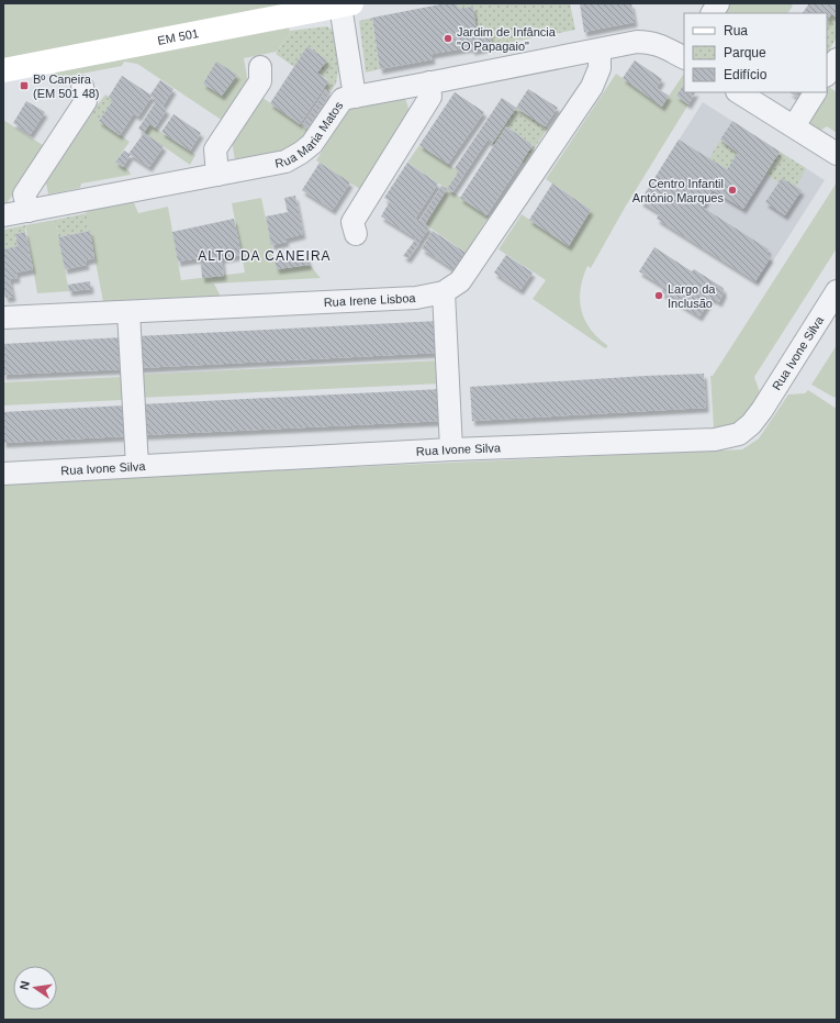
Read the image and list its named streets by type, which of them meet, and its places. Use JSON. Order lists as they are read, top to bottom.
{
  "streets": {
    "main road": ["EM 501"],
    "street": ["Rua Maria Matos", "Rua Irene Lisboa", "Rua Ivone Silva"]
  },
  "crossings": [
    ["Rua Maria Matos", "Rua Irene Lisboa"]
  ],
  "districts": ["ALTO DA CANEIRA"],
  "places": {
    "other": ["Jardim de Infância \"O Papagaio\"", "Centro Infantil António Marques", "Largo da Inclusão"],
    "transit": ["Bº Caneira (EM 501 48)"]
  },
  "legend": ["Rua", "Parque", "Edifício"],
  "north": "left"
}
